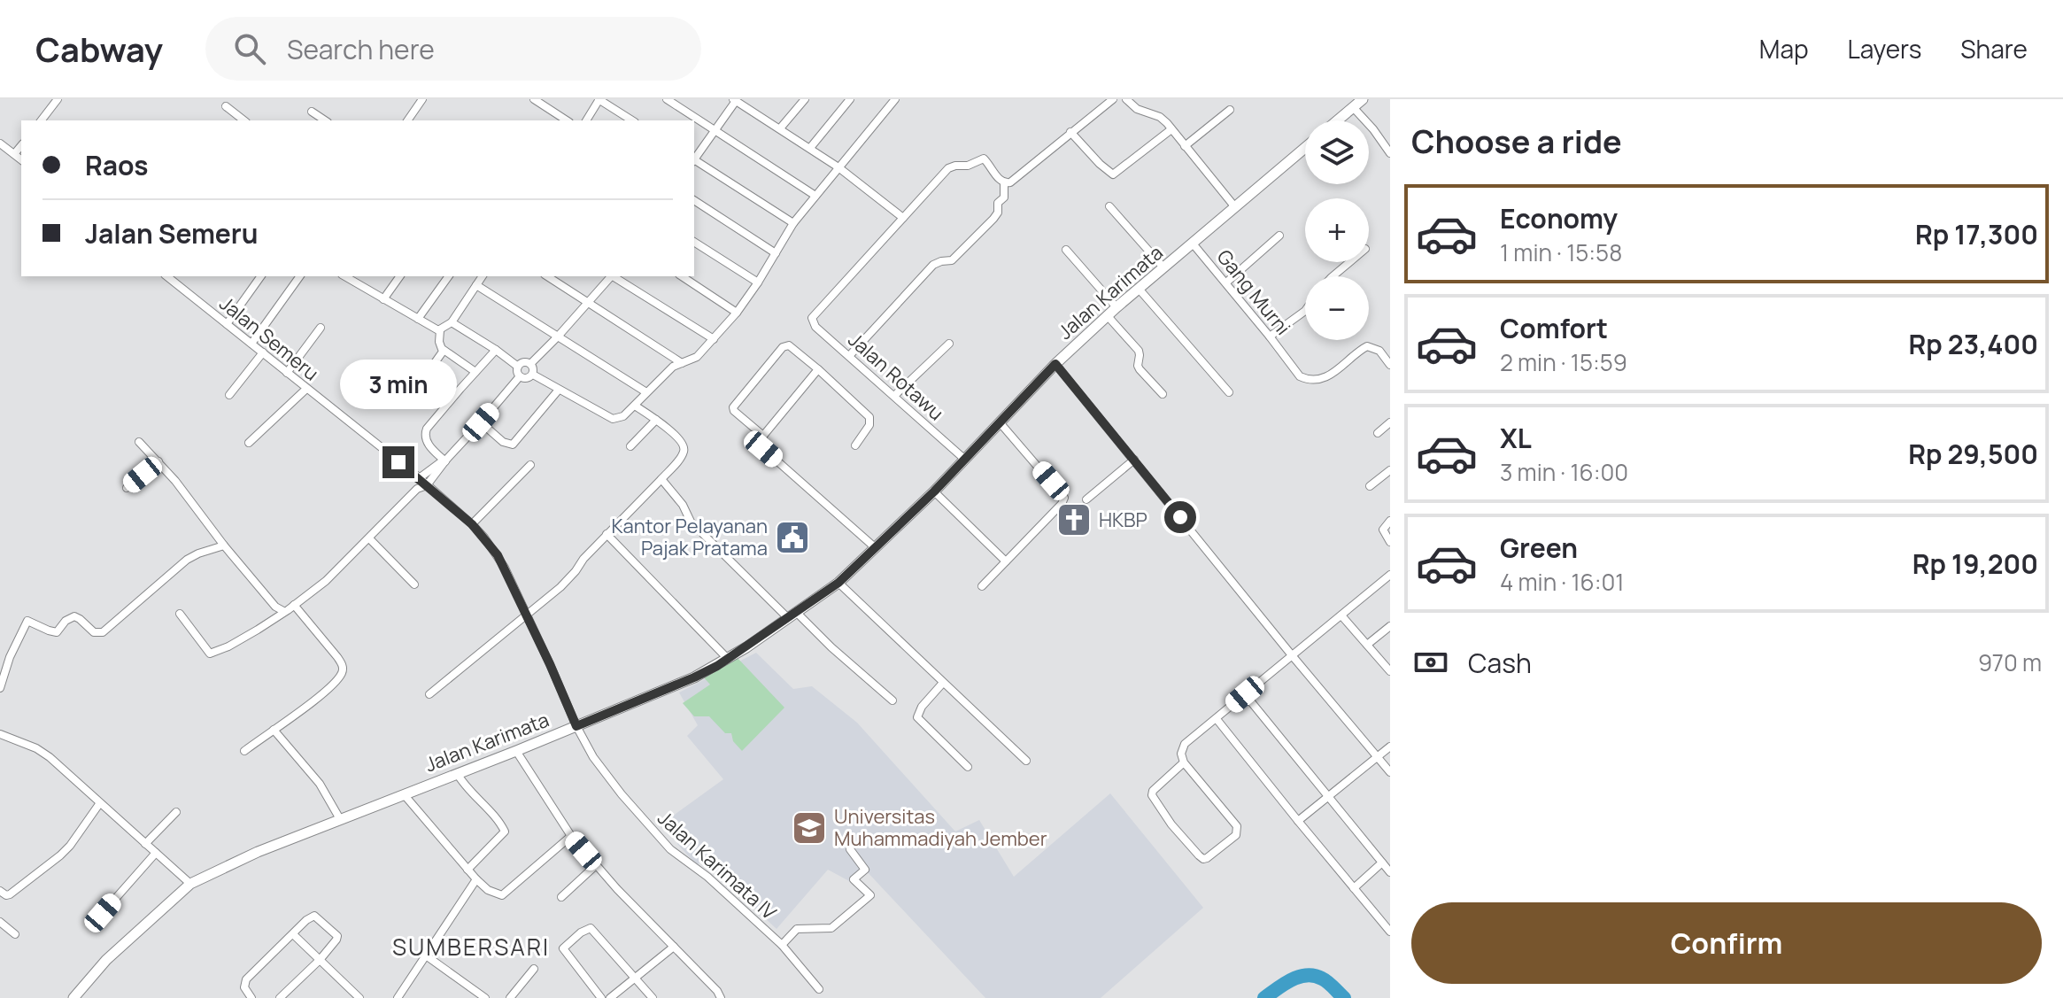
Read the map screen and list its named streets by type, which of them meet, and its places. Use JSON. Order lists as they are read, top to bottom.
{
  "streets": {
    "main road": ["Jalan Karimata"],
    "street": [
      "Gang Murni",
      "Jalan Semeru",
      "Jalan Rotawu",
      "Jalan Karimata IV"
    ]
  },
  "crossings": [
    ["Jalan Karimata", "Gang Murni"],
    ["Jalan Karimata", "Jalan Semeru"],
    ["Jalan Karimata", "Jalan Rotawu"],
    ["Jalan Karimata", "Jalan Karimata IV"],
    ["Jalan Semeru", "Jalan Karimata IV"]
  ],
  "districts": ["SUMBERSARI"],
  "places": {
    "church": ["HKBP"],
    "public building": ["Kantor Pelayanan Pajak Pratama"],
    "school or university": ["Universitas Muhammadiyah Jember"]
  },
  "page": {
    "header": "Cabway",
    "search": "Search here",
    "nav": ["Map", "Layers", "Share"],
    "heading": "Choose a ride",
    "map_buttons": ["+", "−"],
    "banner": ["Raos", "Jalan Semeru"],
    "list": [
      {
        "name": "Economy",
        "note": "1 min · 15:58",
        "value": "Rp 17,300"
      },
      {
        "name": "Comfort",
        "note": "2 min · 15:59",
        "value": "Rp 23,400"
      },
      {
        "name": "XL",
        "note": "3 min · 16:00",
        "value": "Rp 29,500"
      },
      {
        "name": "Green",
        "note": "4 min · 16:01",
        "value": "Rp 19,200"
      }
    ],
    "bubble": "3 min",
    "pay": ["Cash", "970 m"],
    "buttons": "Confirm"
  }
}
